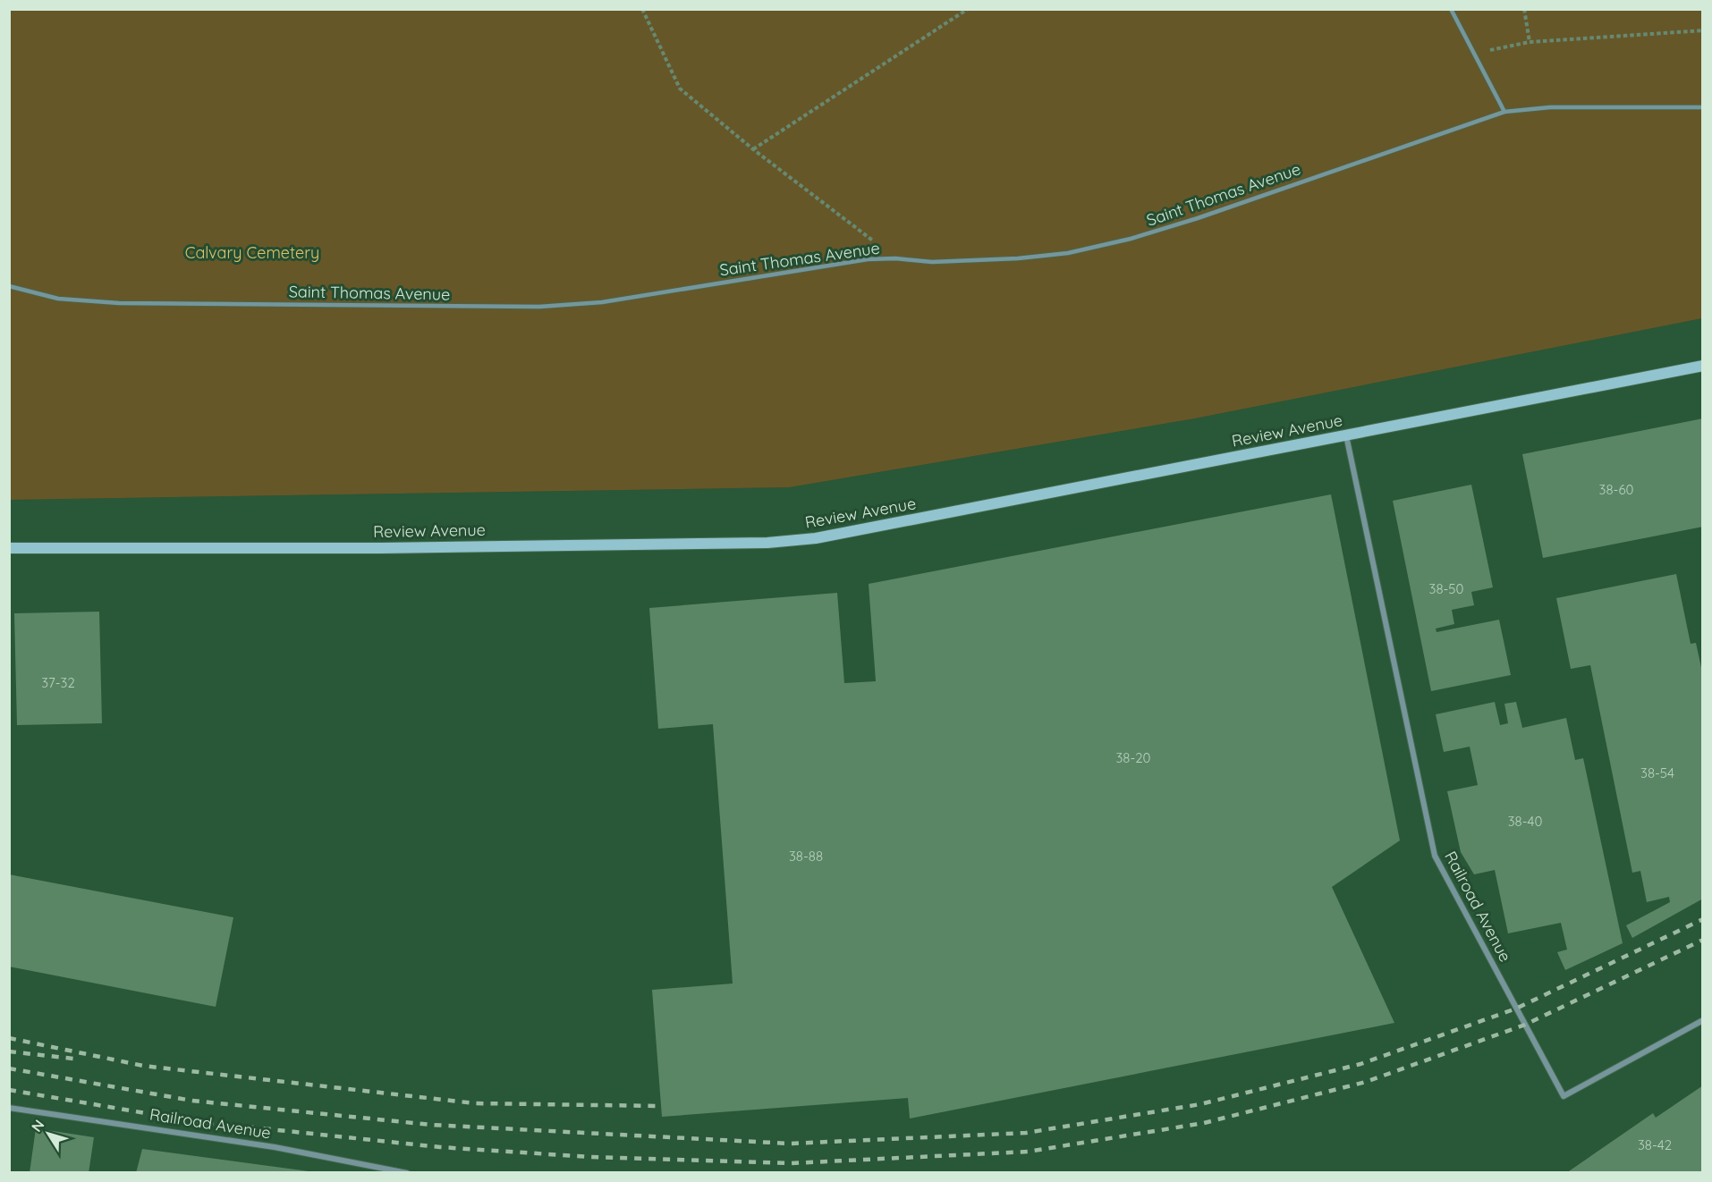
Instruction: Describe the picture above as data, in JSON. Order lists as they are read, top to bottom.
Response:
{
  "streets": {
    "main road": ["Review Avenue"],
    "street": ["Railroad Avenue"],
    "lane": ["Saint Thomas Avenue"]
  },
  "crossings": [
    ["Review Avenue", "Railroad Avenue"]
  ],
  "parks": ["Calvary Cemetery"],
  "house_numbers": [
    "38-60",
    "38-50",
    "37-32",
    "38-20",
    "38-54",
    "38-40",
    "38-88",
    "38-42"
  ],
  "north": "top left"
}
